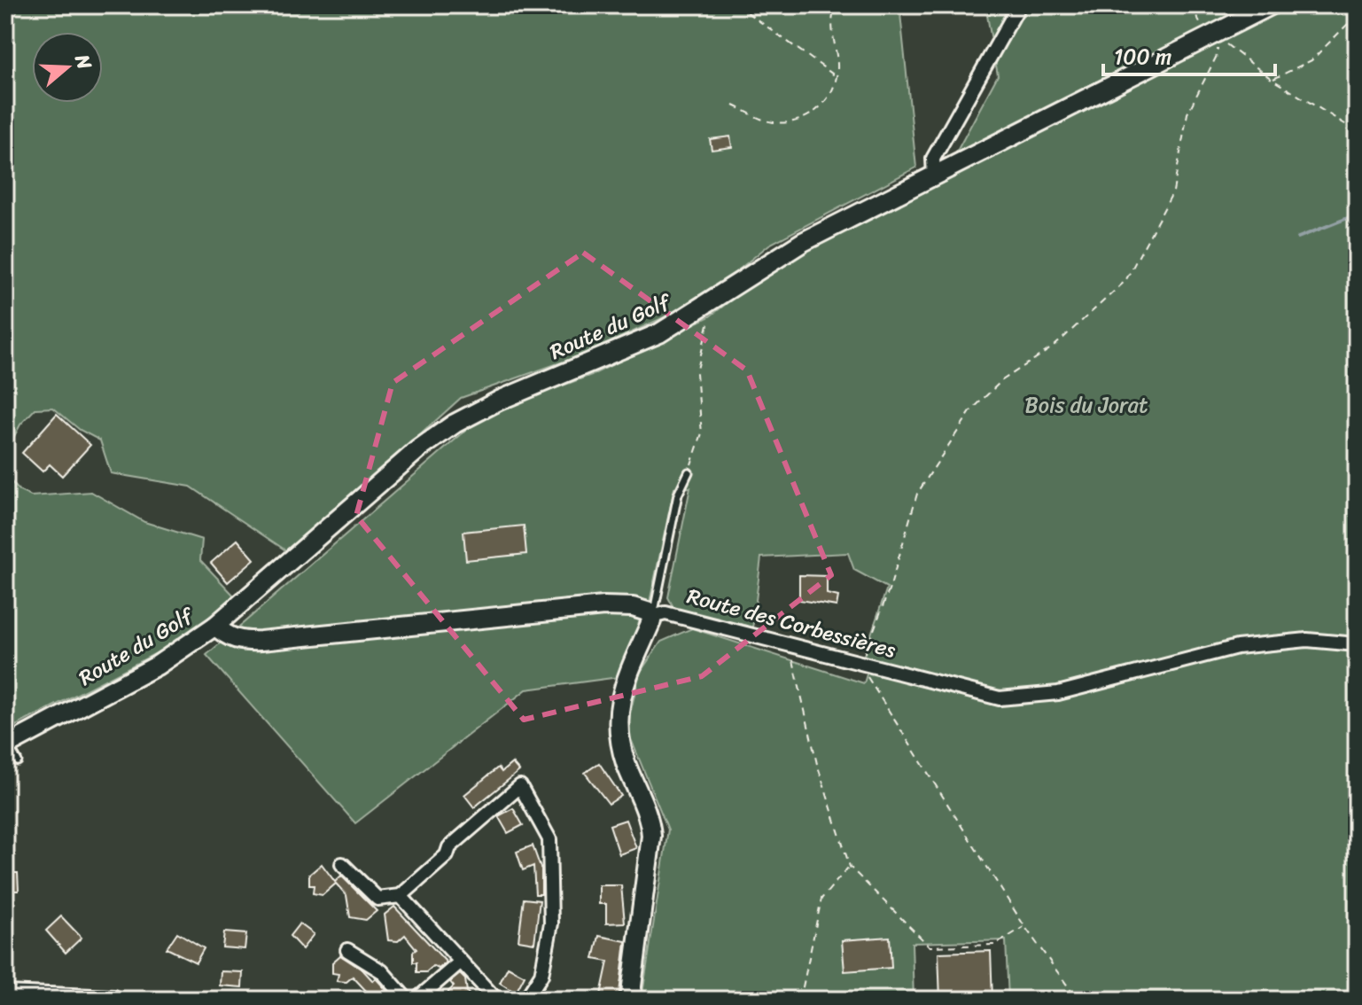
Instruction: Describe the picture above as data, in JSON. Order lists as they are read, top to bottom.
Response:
{
  "streets": {
    "main road": ["Route du Golf", "Route des Corbessières"]
  },
  "crossings": [
    ["Route du Golf", "Route des Corbessières"]
  ],
  "parks": ["Bois du Jorat"],
  "scale_bar": "100 m",
  "north": "right"
}
